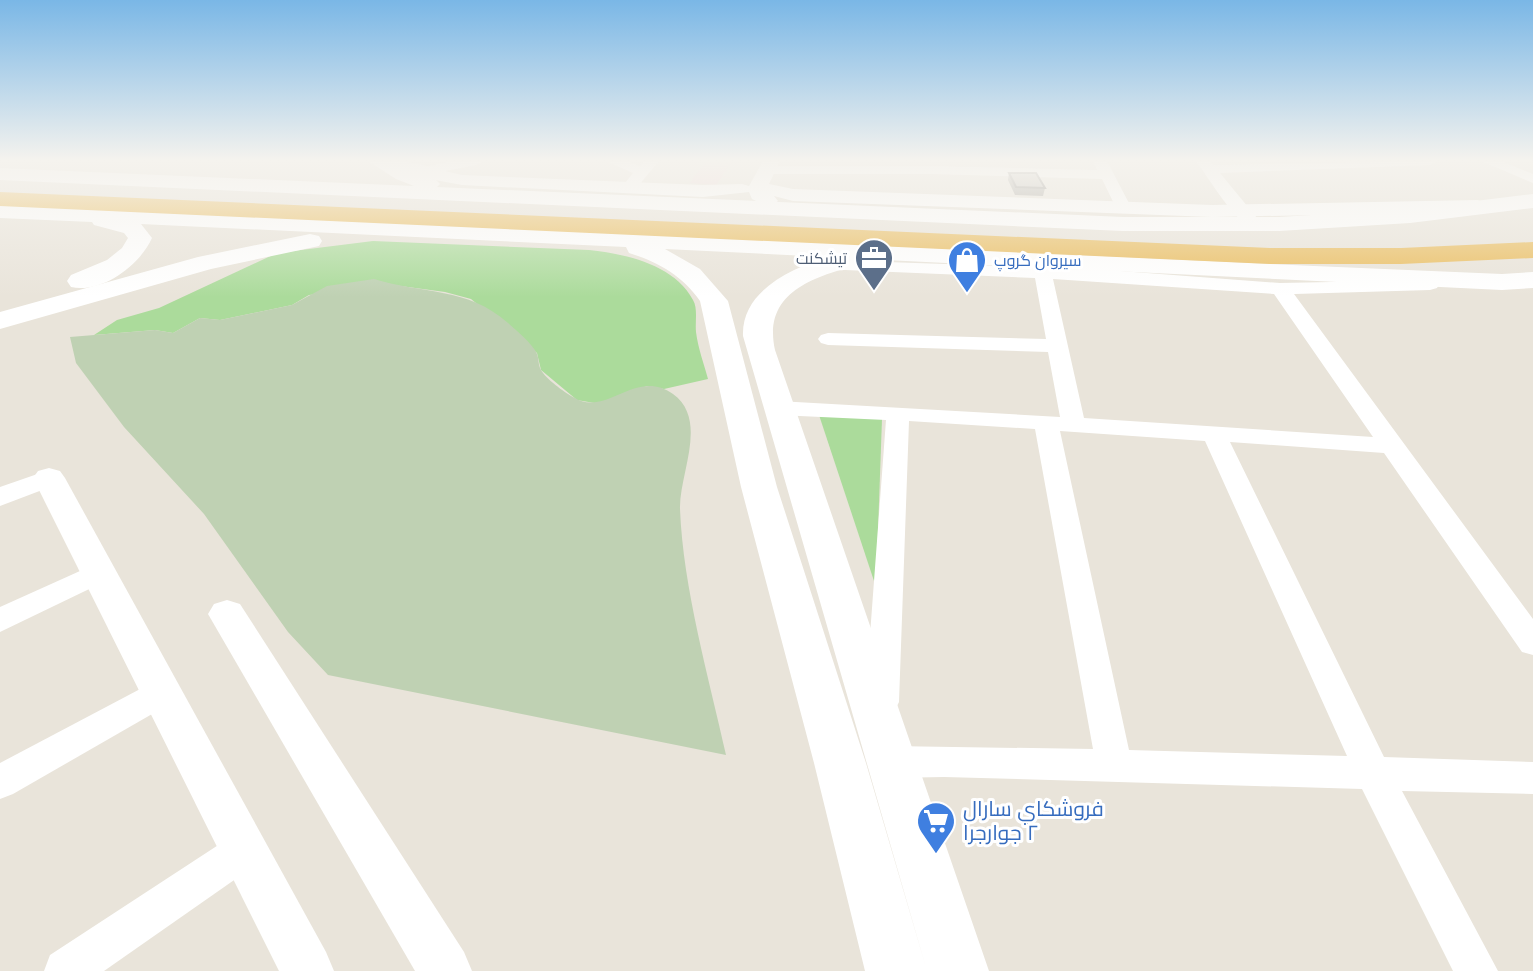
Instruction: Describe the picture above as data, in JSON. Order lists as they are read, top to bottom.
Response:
{
  "places": {
    "office": ["تيشكنت"],
    "shop": ["سیروان گروپ"],
    "supermarket": ["فروشكاي سارال ٢ جوارجرا"]
  }
}
